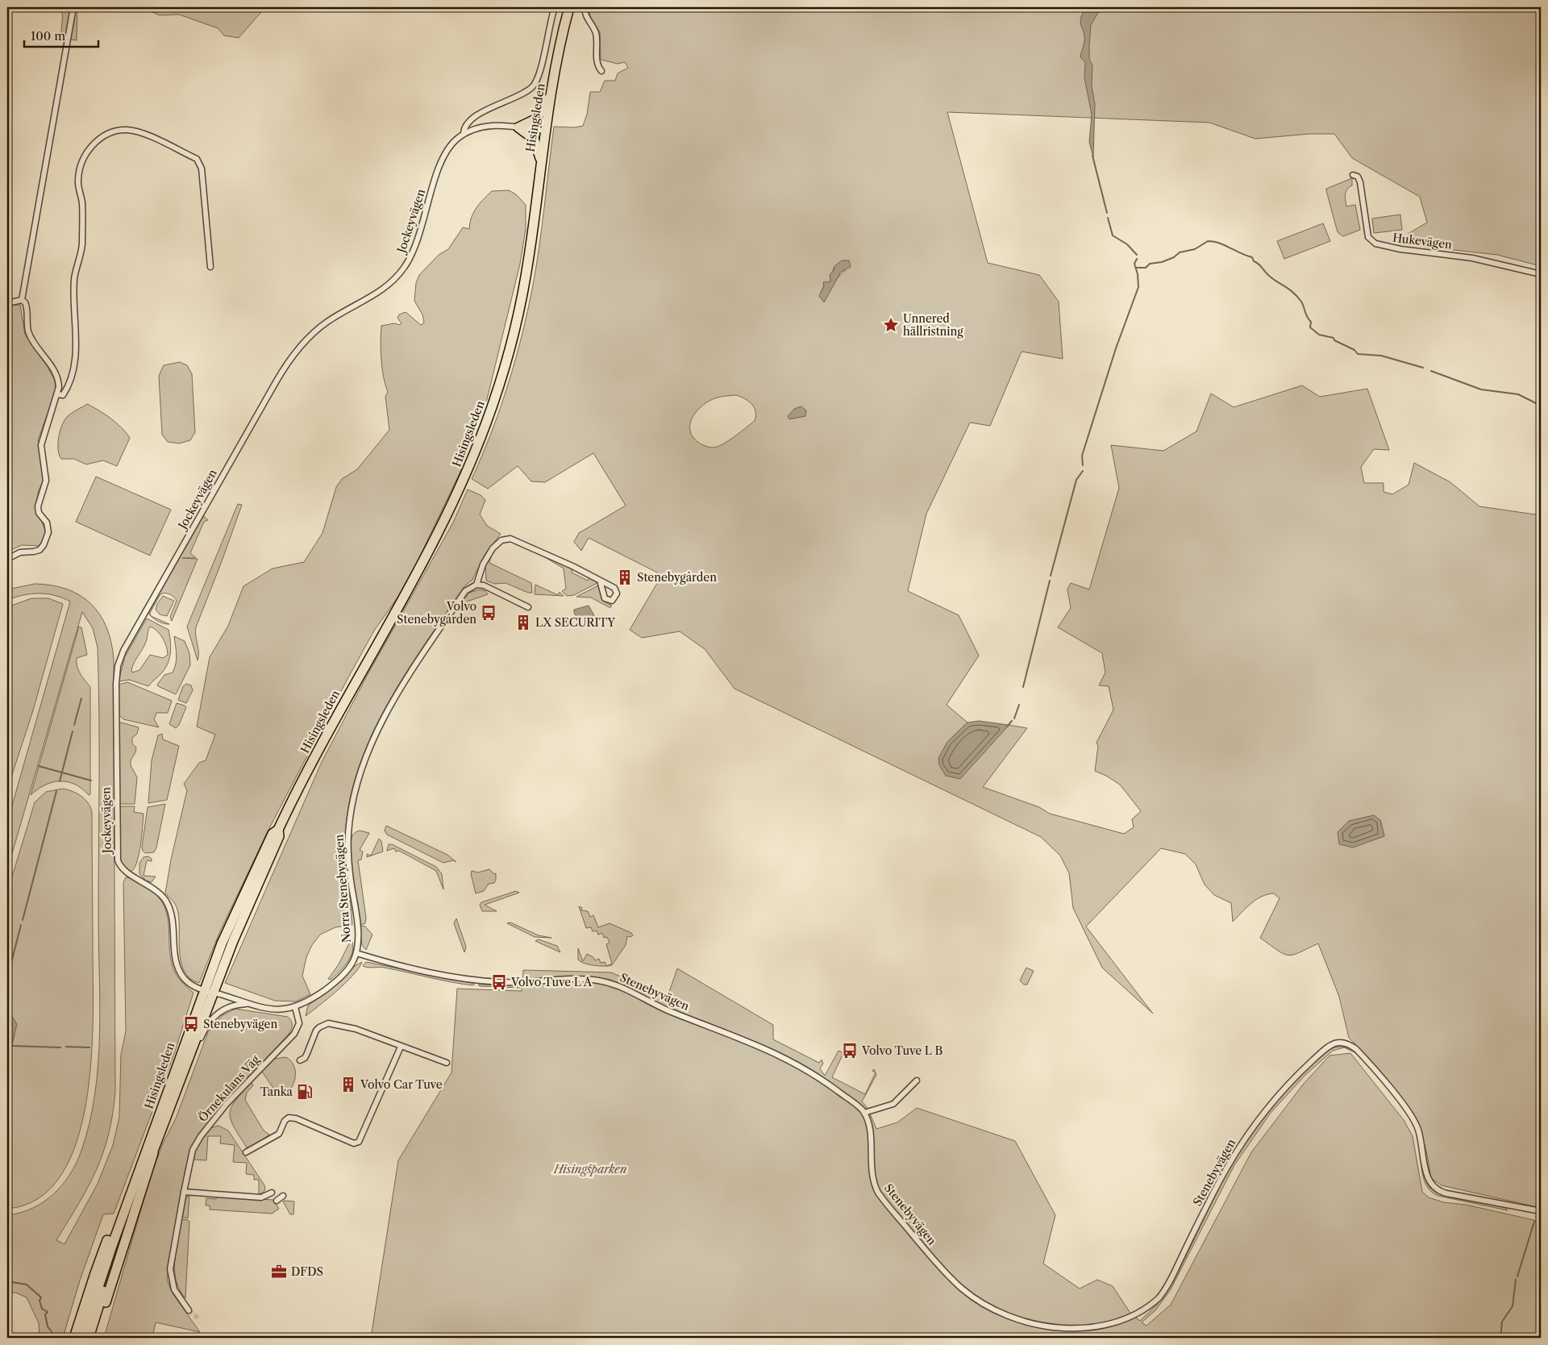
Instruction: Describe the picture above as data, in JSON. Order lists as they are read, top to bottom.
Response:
{
  "streets": {
    "highway": ["Hisingsleden"],
    "street": [
      "Jockeyvägen",
      "Hukevägen",
      "Norra Stenebyvägen",
      "Stenebyvägen",
      "Örnekulans Väg"
    ]
  },
  "crossings": [
    ["Hisingsleden", "Jockeyvägen"],
    ["Hisingsleden", "Norra Stenebyvägen"],
    ["Jockeyvägen", "Norra Stenebyvägen"],
    ["Norra Stenebyvägen", "Stenebyvägen"],
    ["Norra Stenebyvägen", "Örnekulans Väg"]
  ],
  "parks": ["Hisingsparken"],
  "places": {
    "place": ["Unnered hällristning"],
    "building": ["Stenebygården", "LX SECURITY", "Volvo Car Tuve"],
    "bus stop": [
      "Volvo Stenebygården",
      "Volvo Tuve L A",
      "Stenebyvägen",
      "Volvo Tuve L B"
    ],
    "fuel station": ["Tanka"],
    "office": ["DFDS"]
  },
  "scale_bar": "100 m"
}
